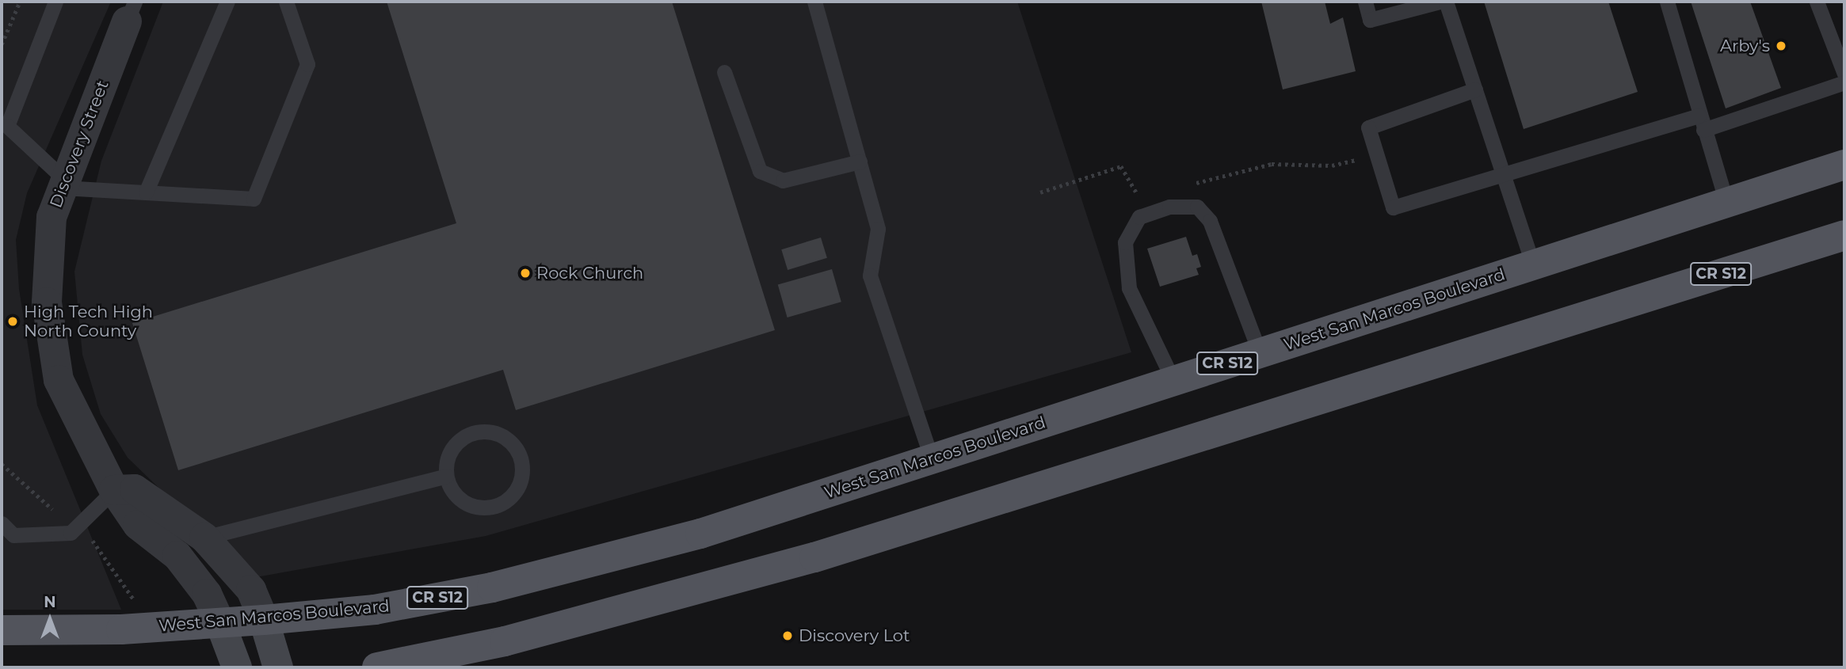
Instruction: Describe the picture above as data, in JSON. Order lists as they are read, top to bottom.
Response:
{
  "streets": {
    "main road": ["Discovery Street", "CR S12", "West San Marcos Boulevard"]
  },
  "crossings": [
    ["Discovery Street", "West San Marcos Boulevard"]
  ],
  "places": [
    "Arby's",
    "Rock Church",
    "High Tech High North County",
    "Discovery Lot"
  ],
  "north": "top"
}
